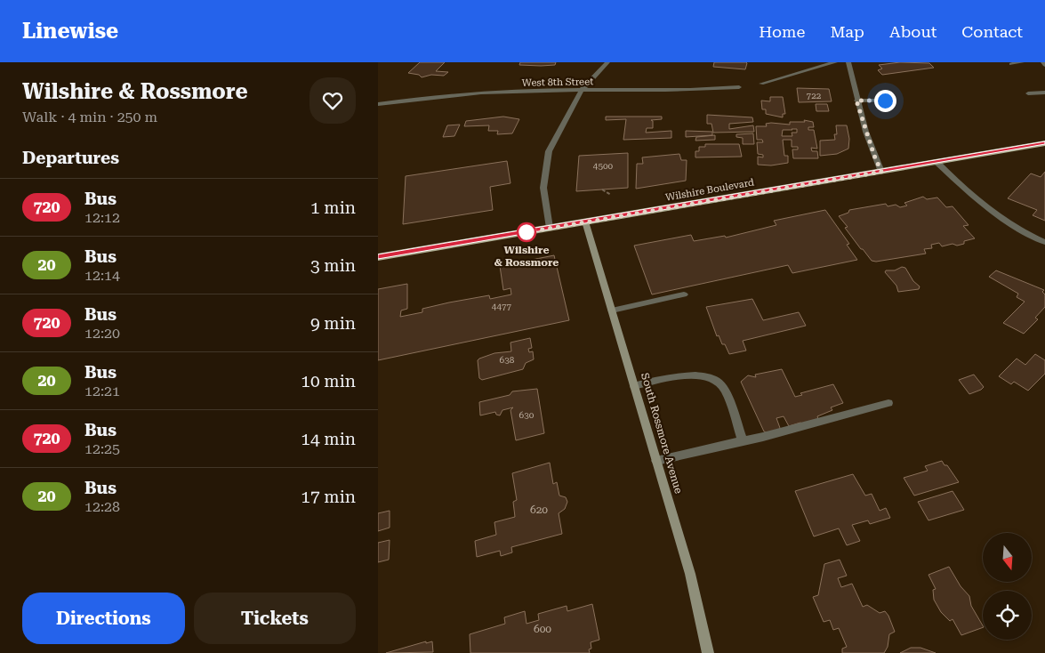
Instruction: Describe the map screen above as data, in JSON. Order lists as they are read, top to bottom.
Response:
{
  "streets": {
    "main road": ["Wilshire Boulevard", "South Rossmore Avenue"],
    "street": ["West 8th Street"]
  },
  "crossings": [
    ["Wilshire Boulevard", "South Rossmore Avenue"]
  ],
  "places": ["Wilshire & Rossmore"],
  "lines": ["bus line 720"],
  "house_numbers": [
    "722",
    "4500",
    "4477",
    "638",
    "630",
    "620",
    "600"
  ],
  "north": "bottom",
  "page": {
    "header": "Linewise",
    "nav": [
      "Home",
      "Map",
      "About",
      "Contact"
    ],
    "heading": [
      ["Wilshire & Rossmore", "Walk · 4 min · 250 m"],
      "Departures"
    ],
    "list": [
      {
        "mark": "720",
        "name": "Bus",
        "note": "12:12",
        "value": "1 min"
      },
      {
        "mark": "20",
        "name": "Bus",
        "note": "12:14",
        "value": "3 min"
      },
      {
        "mark": "720",
        "name": "Bus",
        "note": "12:20",
        "value": "9 min"
      },
      {
        "mark": "20",
        "name": "Bus",
        "note": "12:21",
        "value": "10 min"
      },
      {
        "mark": "720",
        "name": "Bus",
        "note": "12:25",
        "value": "14 min"
      },
      {
        "mark": "20",
        "name": "Bus",
        "note": "12:28",
        "value": "17 min"
      }
    ],
    "buttons": ["Directions", "Tickets"]
  }
}
